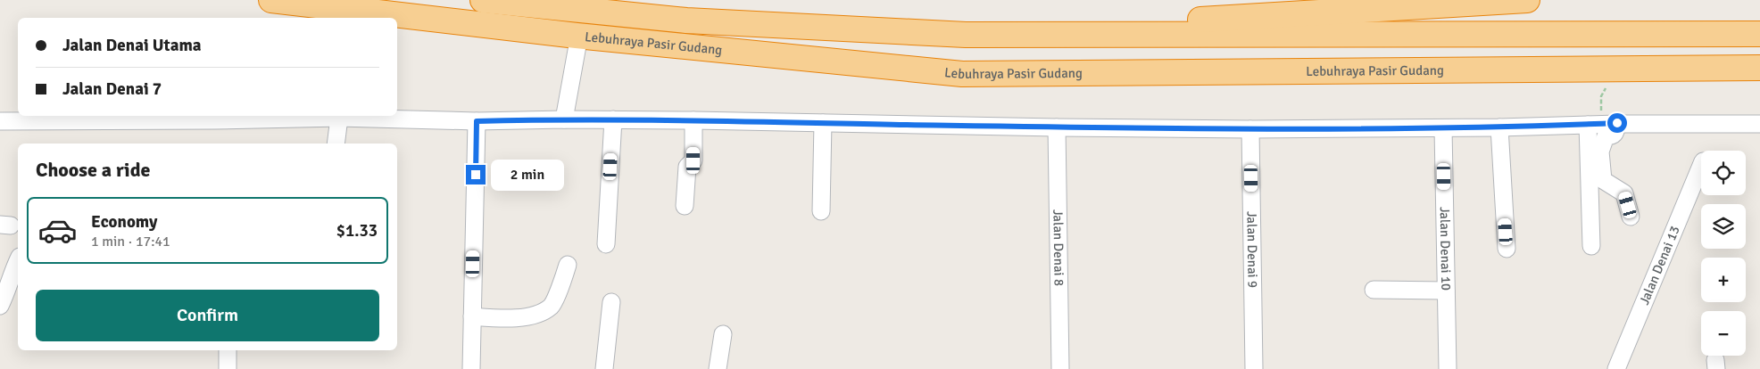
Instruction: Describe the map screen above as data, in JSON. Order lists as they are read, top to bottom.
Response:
{
  "streets": {
    "highway": ["Lebuhraya Pasir Gudang"],
    "street": [
      "Jalan Denai 8",
      "Jalan Denai 9",
      "Jalan Denai 10",
      "Jalan Denai 13"
    ]
  },
  "page": {
    "banner": ["Jalan Denai Utama", "Jalan Denai 7"],
    "heading": "Choose a ride",
    "map_buttons": ["+", "−"],
    "bubble": "2 min",
    "list": [
      {
        "name": "Economy",
        "note": "1 min · 17:41",
        "value": "$1.33"
      }
    ],
    "buttons": "Confirm"
  }
}
